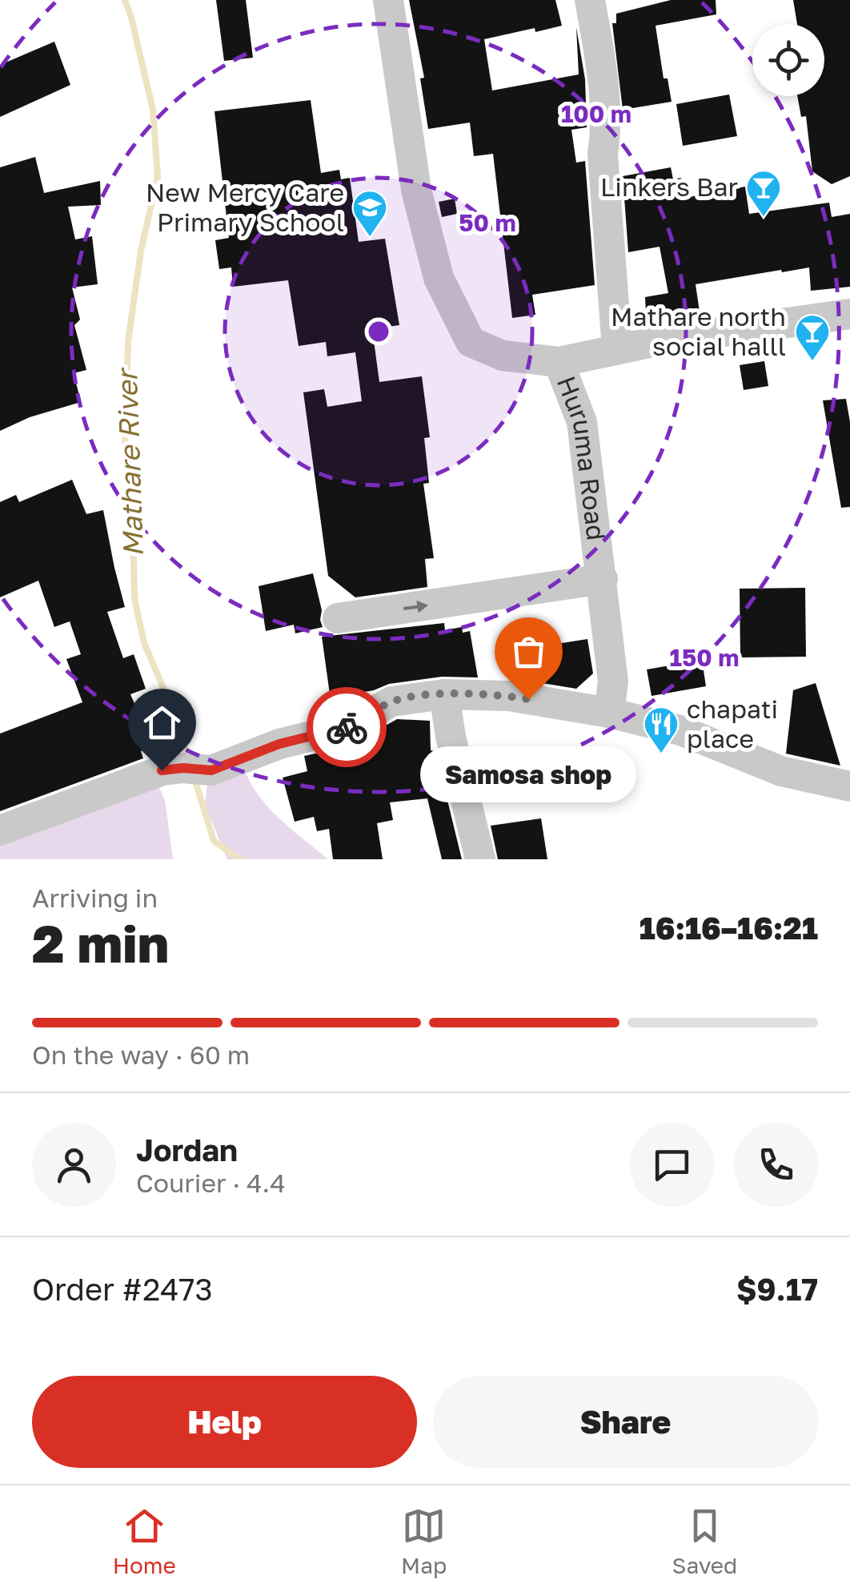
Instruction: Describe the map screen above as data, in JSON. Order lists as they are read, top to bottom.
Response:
{
  "streets": {
    "street": ["Huruma Road"]
  },
  "water": ["Mathare River"],
  "places": {
    "bar": ["Linkers Bar", "Mathare north social halll"],
    "school or university": ["New Mercy Care Primary School"],
    "other": ["Samosa shop"],
    "restaurant": ["chapati place"]
  },
  "page": {
    "bubble": "Samosa shop",
    "heading": ["2 min", "Arriving in", "16:16–16:21"],
    "panel": [
      "Jordan",
      "Courier · 4.4",
      "Order #2473",
      "$9.17"
    ],
    "bar": "On the way · 60 m",
    "buttons": ["Help", "Share"],
    "tabs": ["Home", "Map", "Saved"]
  },
  "rings": ["100 m", "50 m", "150 m"]
}
